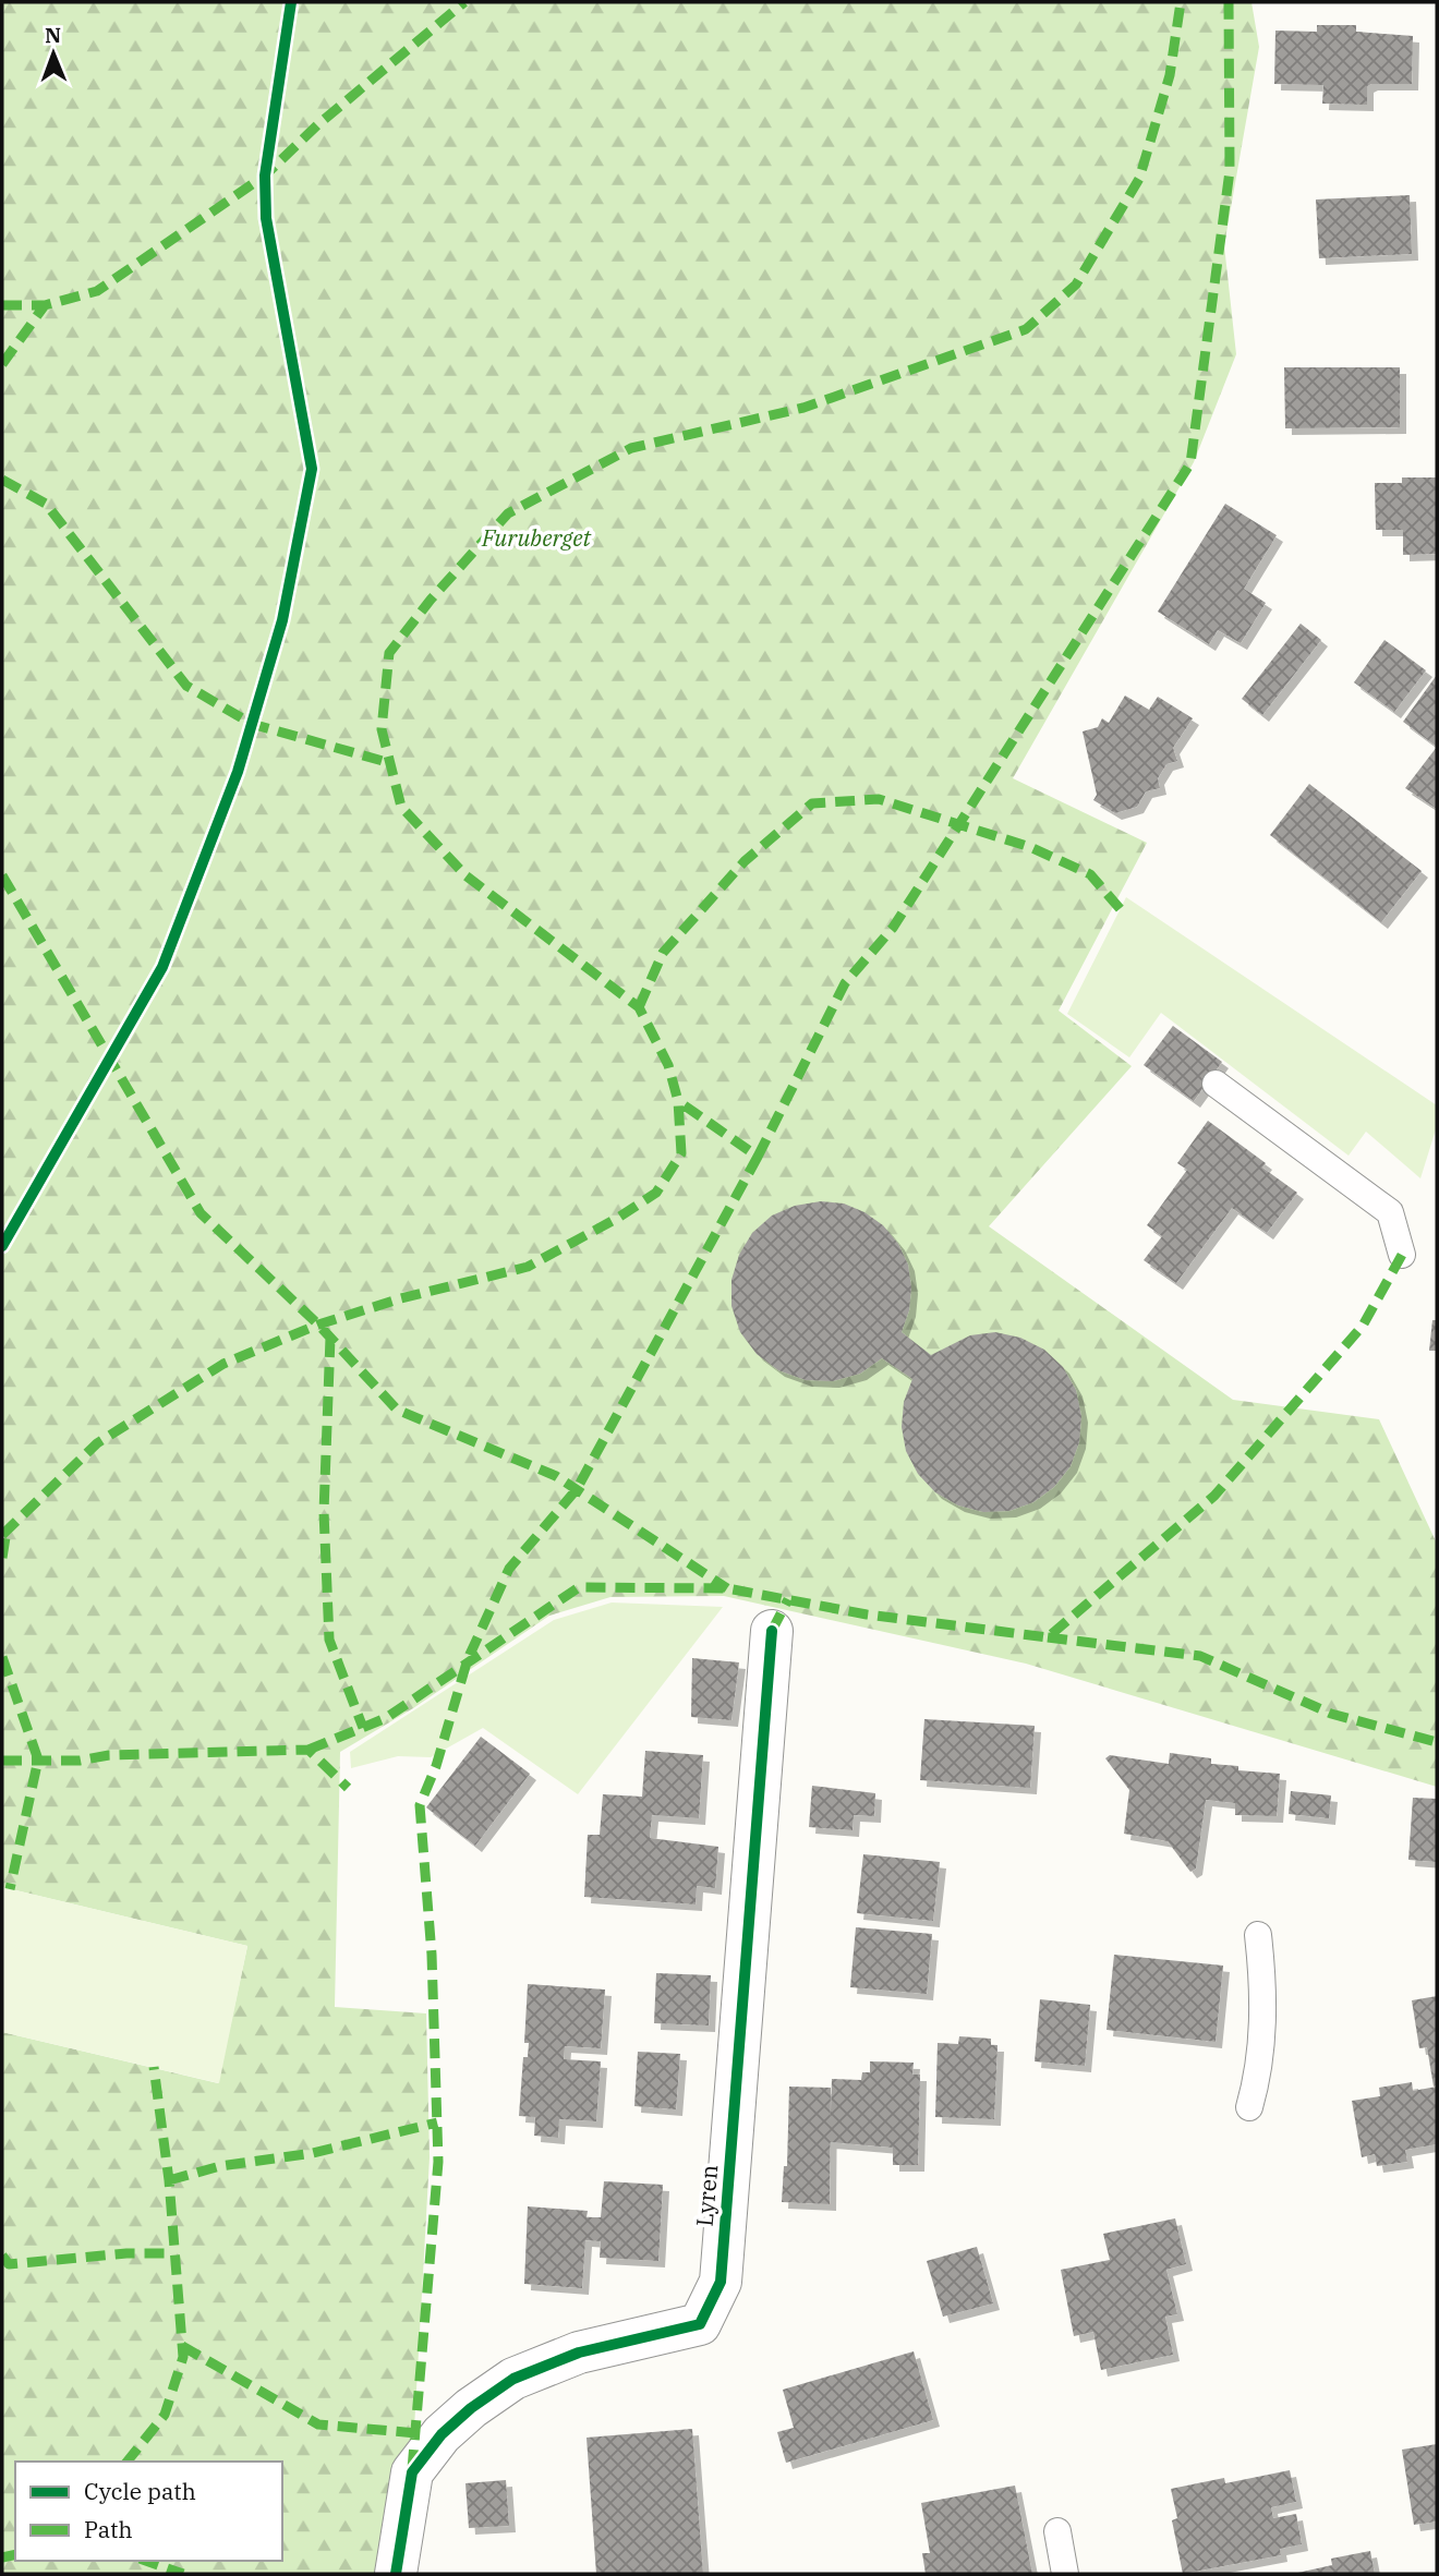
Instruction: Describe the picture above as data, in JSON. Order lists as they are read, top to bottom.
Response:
{
  "streets": {
    "street": ["Lyren"]
  },
  "parks": ["Furuberget"],
  "legend": ["Cycle path", "Path"],
  "north": "top"
}
